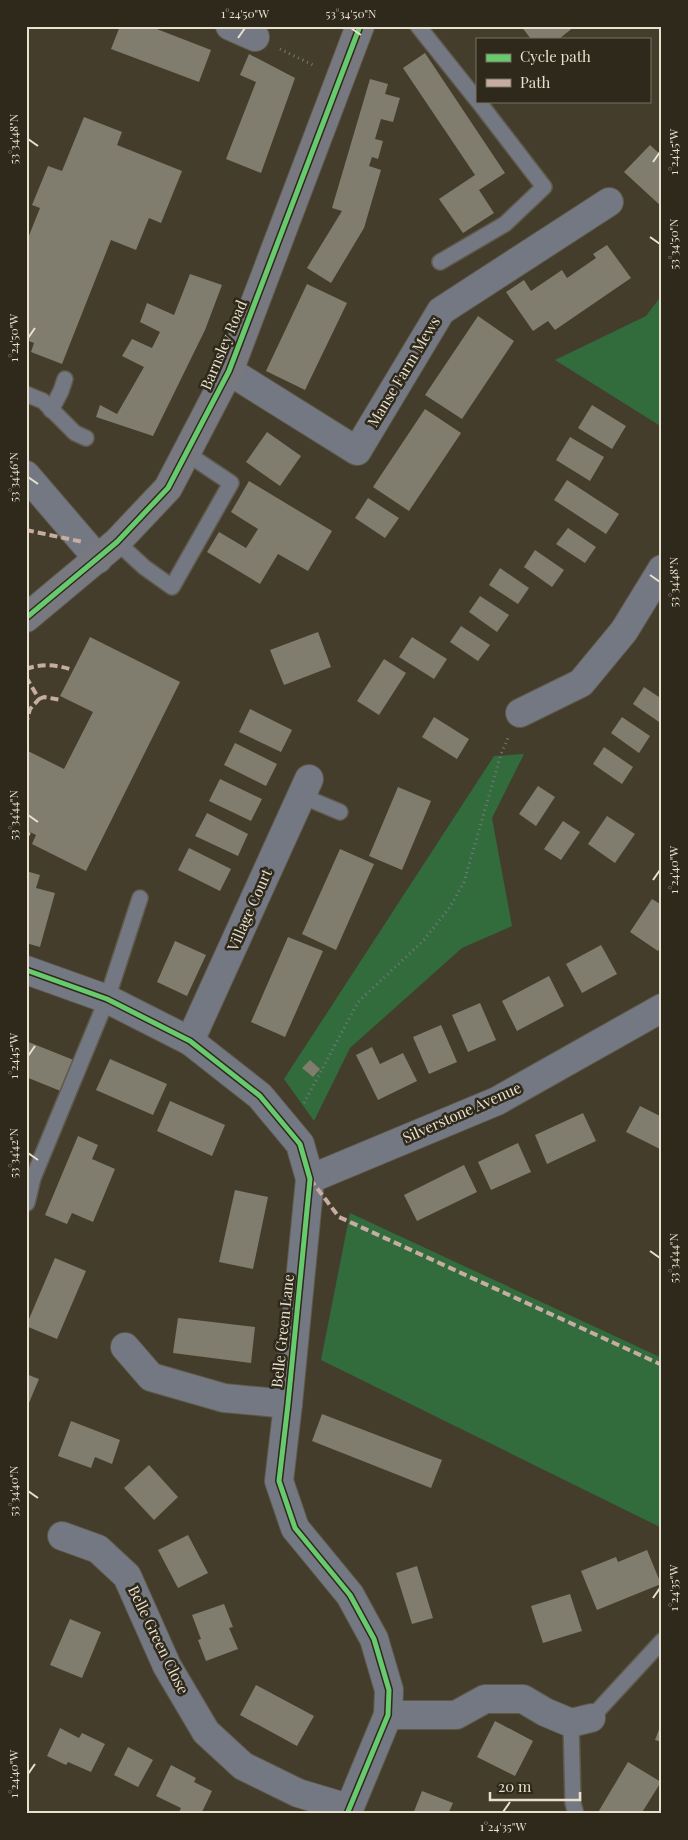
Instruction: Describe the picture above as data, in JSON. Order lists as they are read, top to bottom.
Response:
{
  "streets": {
    "street": [
      "Barnsley Road",
      "Manse Farm Mews",
      "Village Court",
      "Silverstone Avenue",
      "Belle Green Lane",
      "Belle Green Close"
    ]
  },
  "crossings": [
    ["Barnsley Road", "Manse Farm Mews"],
    ["Village Court", "Belle Green Lane"],
    ["Silverstone Avenue", "Belle Green Lane"],
    ["Belle Green Lane", "Belle Green Close"]
  ],
  "legend": ["Cycle path", "Path"],
  "scale_bar": "20 m",
  "coordinates": [
    "1°24'50\"W",
    "53°34'50\"N",
    "53°34'48\"N",
    "1°24'45\"W",
    "53°34'46\"N",
    "53°34'44\"N",
    "1°24'40\"W",
    "53°34'42\"N",
    "53°34'40\"N",
    "1°24'35\"W"
  ]
}
